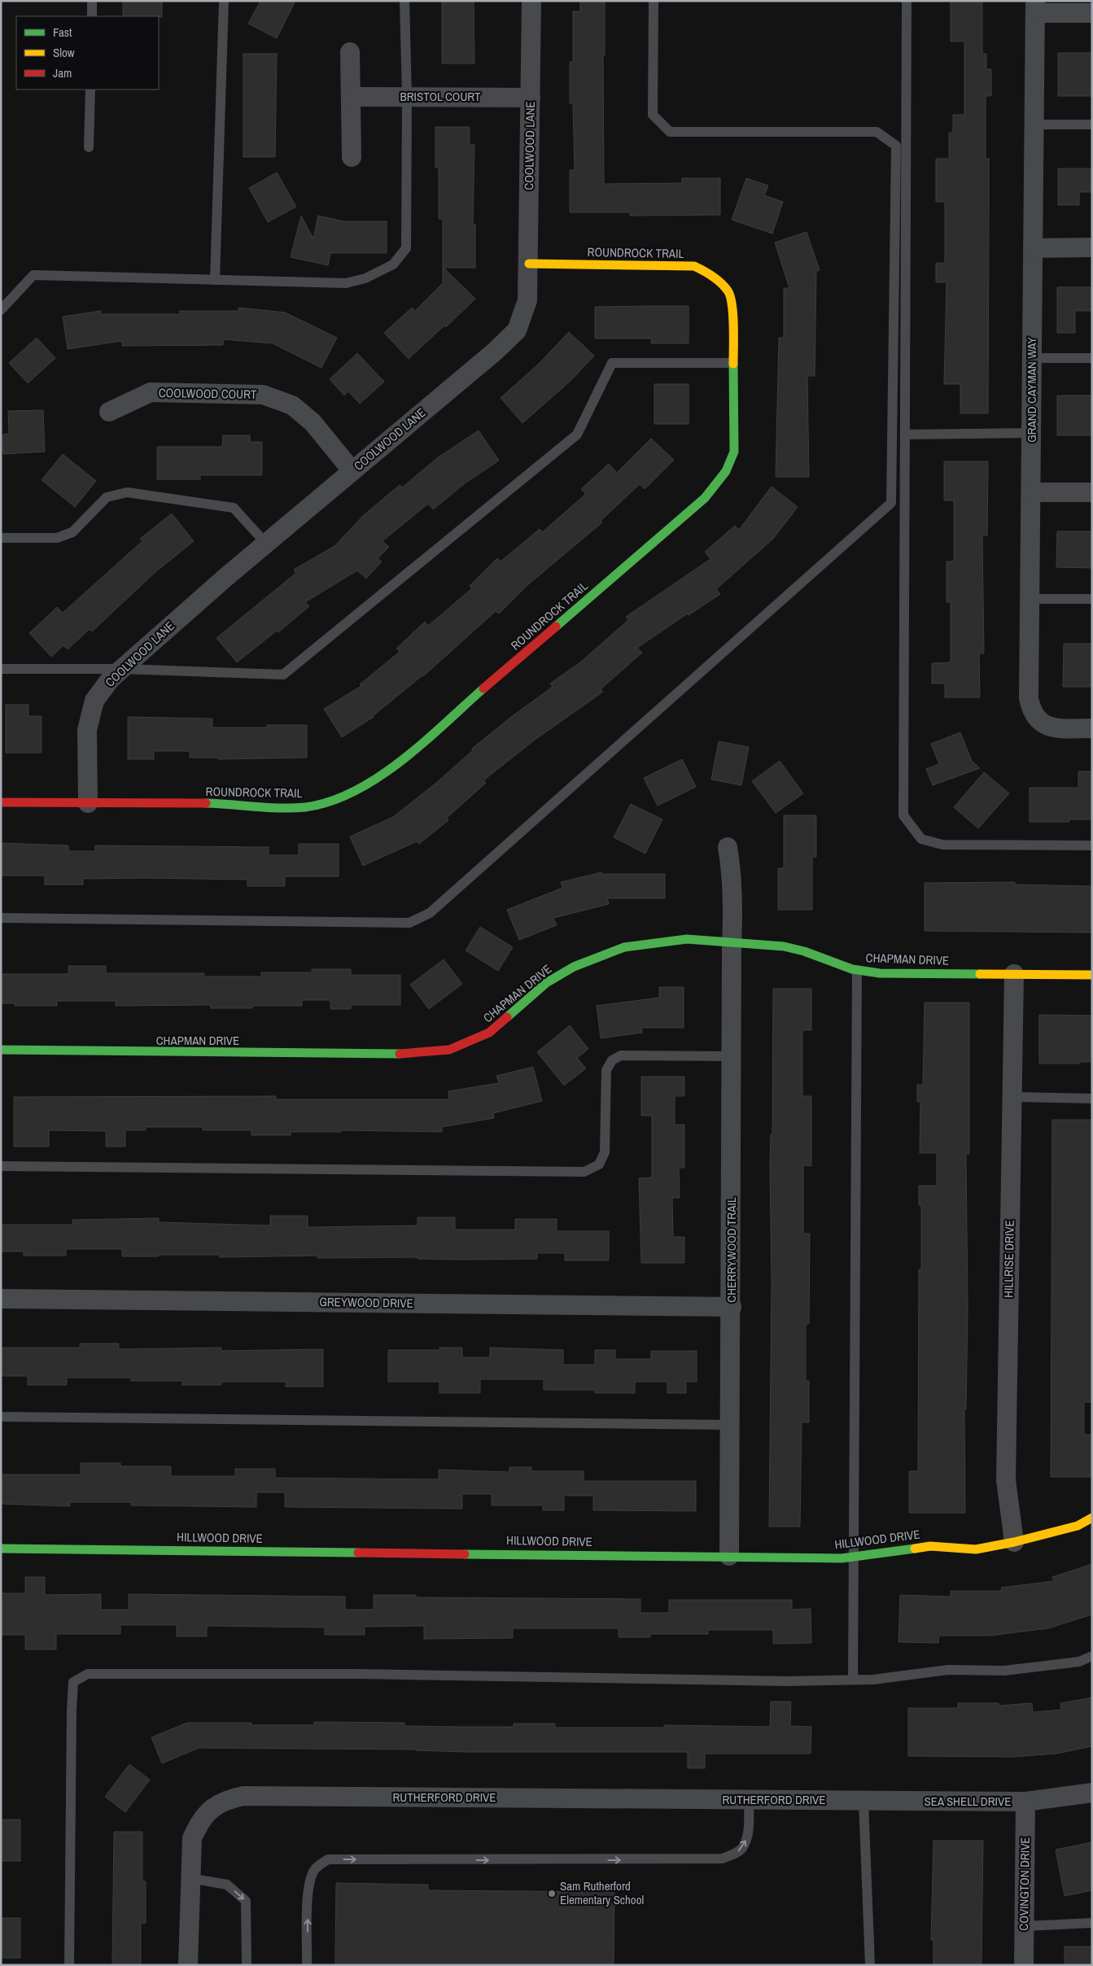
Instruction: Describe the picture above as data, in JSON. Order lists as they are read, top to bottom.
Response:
{
  "streets": {
    "street": [
      "BRISTOL COURT",
      "COOLWOOD LANE",
      "ROUNDROCK TRAIL",
      "GRAND CAYMAN WAY",
      "COOLWOOD COURT",
      "CHAPMAN DRIVE",
      "CHERRYWOOD TRAIL",
      "HILLRISE DRIVE",
      "GREYWOOD DRIVE",
      "HILLWOOD DRIVE",
      "RUTHERFORD DRIVE",
      "SEA SHELL DRIVE",
      "COVINGTON DRIVE"
    ]
  },
  "crossings": [
    ["BRISTOL COURT", "COOLWOOD LANE"],
    ["COOLWOOD LANE", "ROUNDROCK TRAIL"],
    ["COOLWOOD LANE", "COOLWOOD COURT"],
    ["CHAPMAN DRIVE", "CHERRYWOOD TRAIL"],
    ["CHAPMAN DRIVE", "HILLRISE DRIVE"],
    ["CHERRYWOOD TRAIL", "GREYWOOD DRIVE"],
    ["CHERRYWOOD TRAIL", "HILLWOOD DRIVE"],
    ["HILLRISE DRIVE", "HILLWOOD DRIVE"],
    ["RUTHERFORD DRIVE", "SEA SHELL DRIVE"],
    ["SEA SHELL DRIVE", "COVINGTON DRIVE"]
  ],
  "places": ["Sam Rutherford Elementary School"],
  "legend": ["Fast", "Slow", "Jam"]
}
